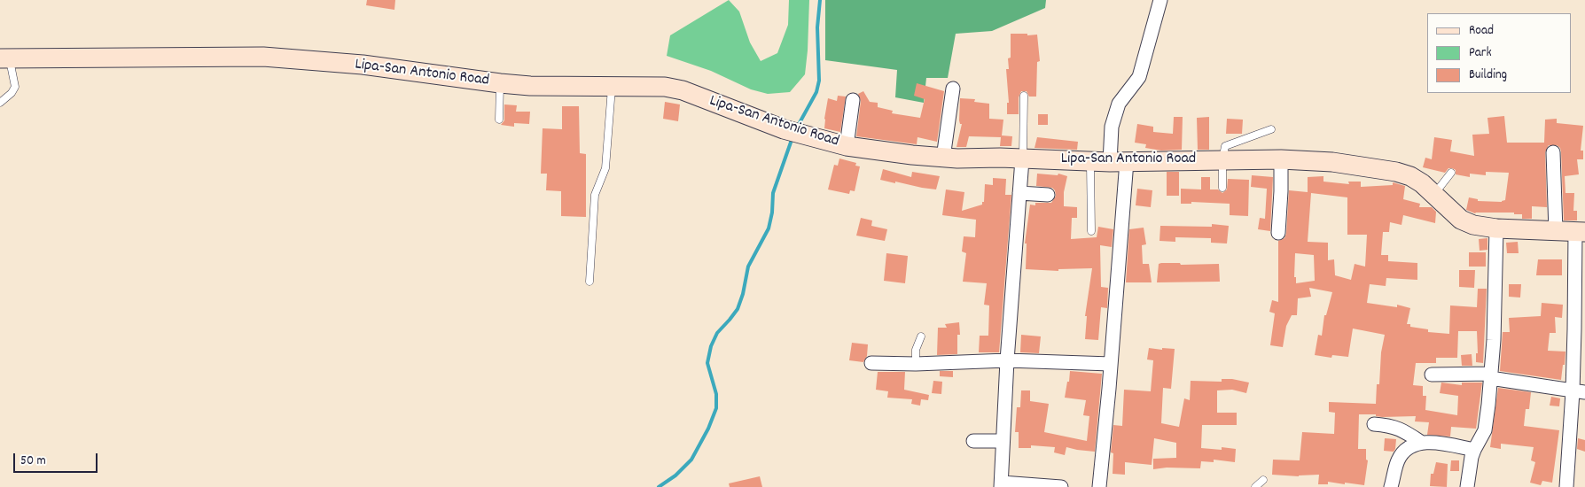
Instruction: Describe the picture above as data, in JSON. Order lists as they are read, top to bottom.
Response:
{
  "streets": {
    "main road": ["Lipa-San Antonio Road"]
  },
  "legend": ["Road", "Park", "Building"],
  "scale_bar": "50 m"
}
